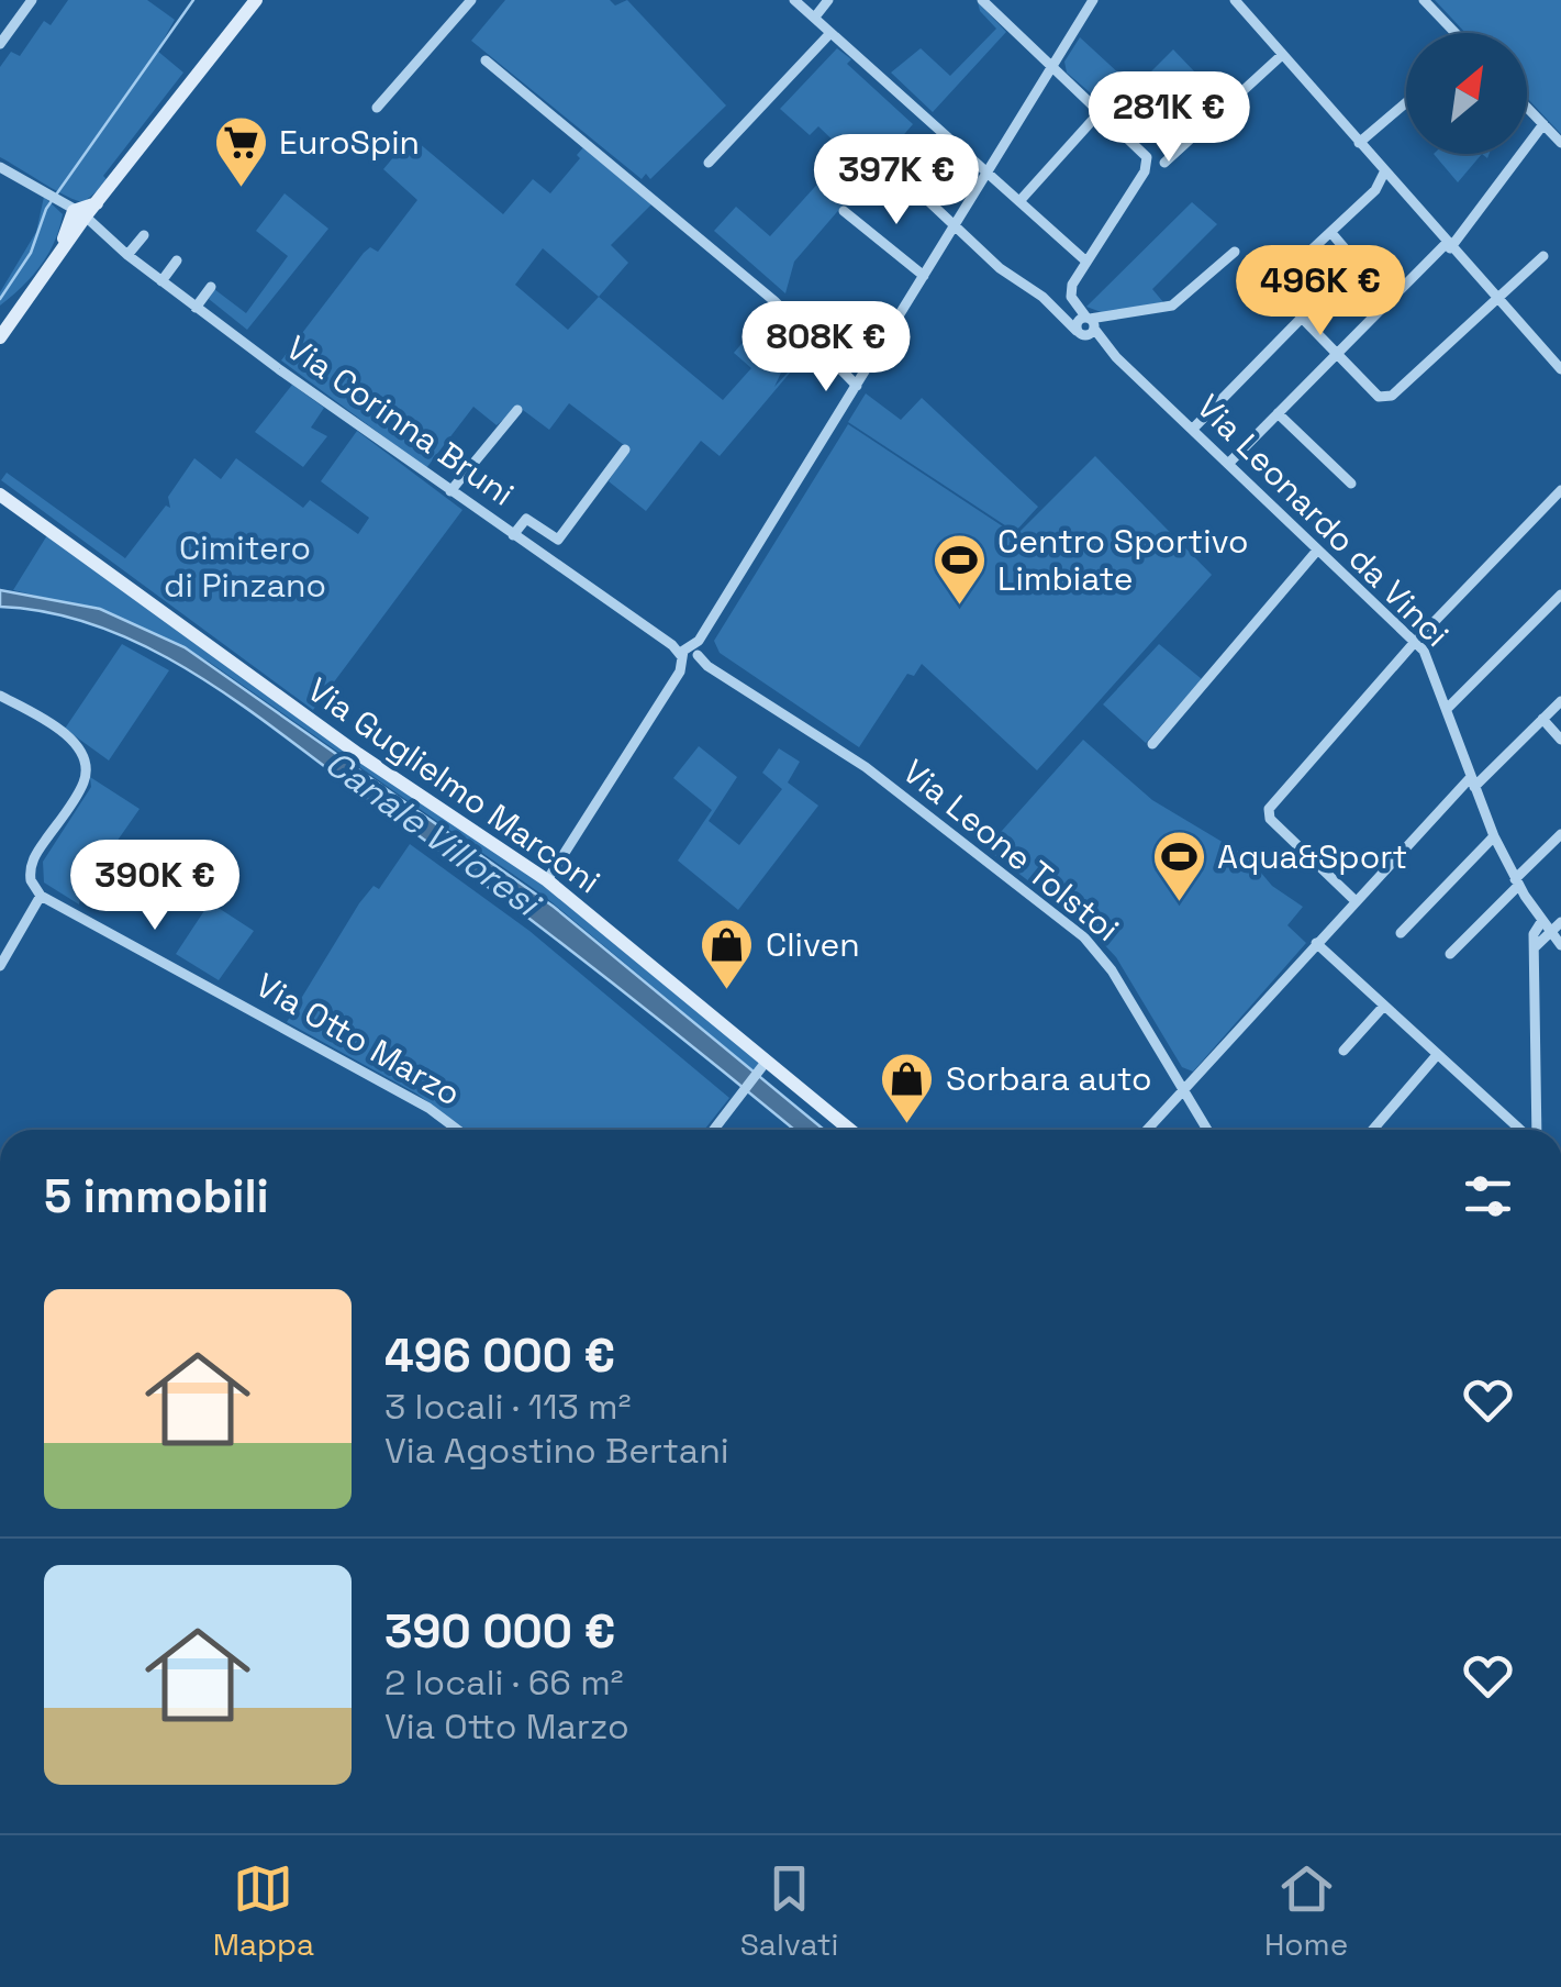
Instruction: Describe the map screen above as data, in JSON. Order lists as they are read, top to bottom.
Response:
{
  "streets": {
    "street": [
      "Via Corinna Bruni",
      "Via Leonardo da Vinci",
      "Via Guglielmo Marconi",
      "Via Leone Tolstoi",
      "Via Otto Marzo"
    ]
  },
  "crossings": [
    ["Via Corinna Bruni", "Via Leone Tolstoi"]
  ],
  "water": ["Canale Villoresi"],
  "parks": ["Cimitero di Pinzano"],
  "places": {
    "supermarket": ["EuroSpin"],
    "sports": ["Centro Sportivo Limbiate", "Aqua&Sport"],
    "shop": ["Cliven", "Sorbara auto"]
  },
  "north": "top right",
  "page": {
    "price": [
      "281K €",
      "397K €",
      "496K €",
      "808K €",
      "390K €"
    ],
    "heading": "5 immobili",
    "list": [
      {
        "name": "496 000 €",
        "note": "3 locali · 113 m² · Via Agostino Bertani"
      },
      {
        "name": "390 000 €",
        "note": "2 locali · 66 m² · Via Otto Marzo"
      }
    ],
    "tabs": ["Mappa", "Salvati", "Home"]
  }
}
